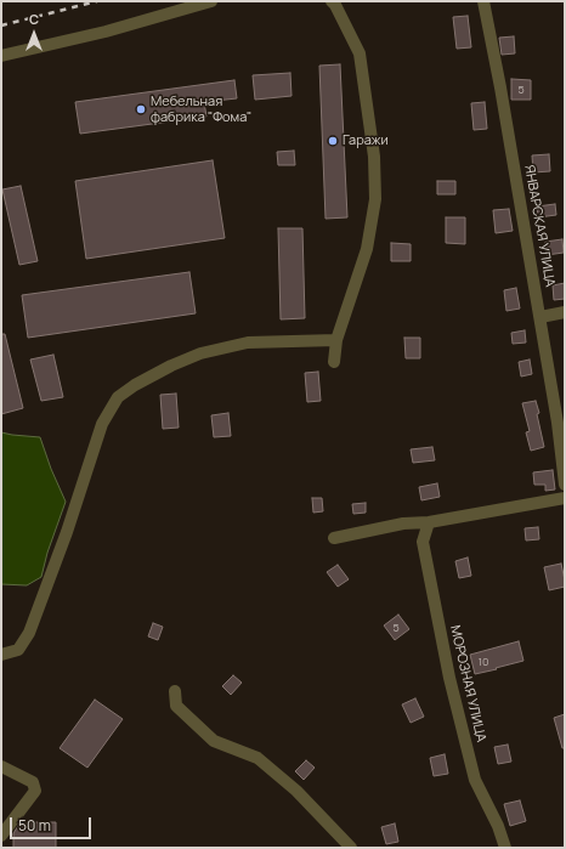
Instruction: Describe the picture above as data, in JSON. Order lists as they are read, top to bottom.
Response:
{
  "streets": {
    "street": ["ЯНВАРСКАЯ УЛИЦА", "МОРОЗНАЯ УЛИЦА"]
  },
  "places": ["Мебельная фабрика \"Фома\"", "Гаражи"],
  "house_numbers": ["5", "5", "10"],
  "scale_bar": "50 m",
  "north": "top"
}
